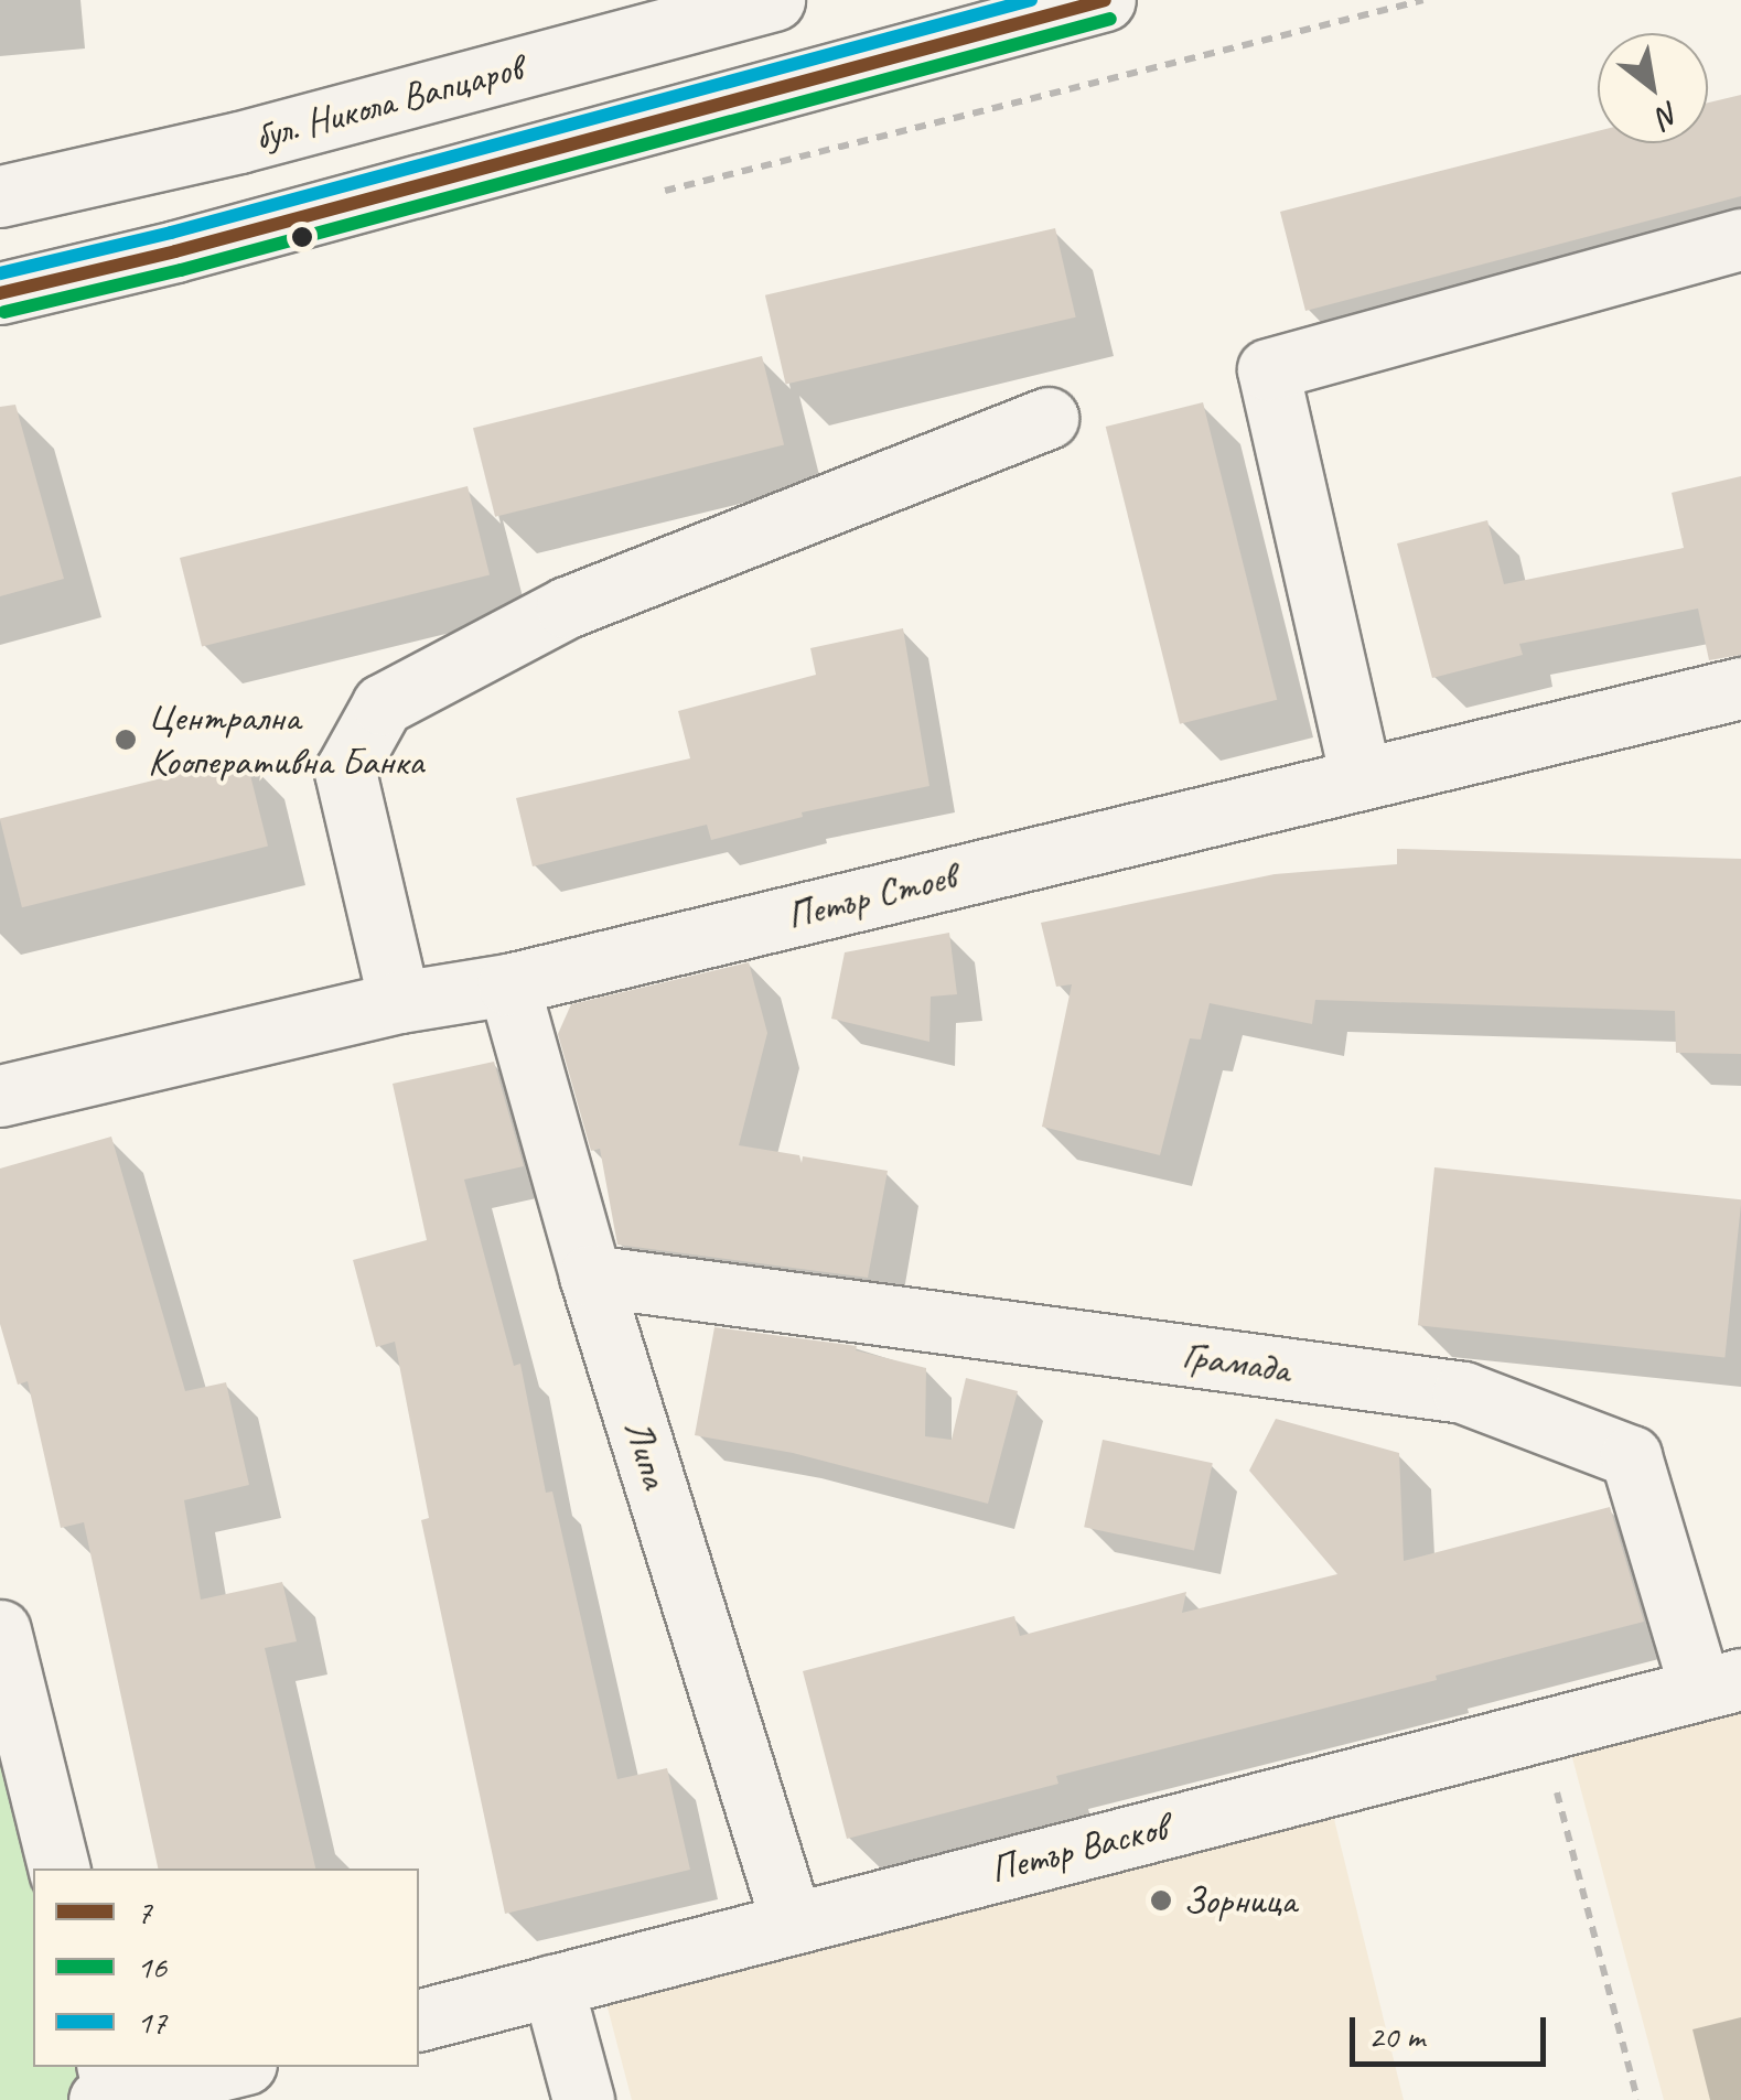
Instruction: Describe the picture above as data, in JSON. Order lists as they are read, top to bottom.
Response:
{
  "streets": {
    "street": [
      "бул. Никола Вапцаров",
      "Петър Стоев",
      "Грамада",
      "Липа",
      "Петър Васков"
    ]
  },
  "crossings": [
    ["Петър Стоев", "Липа"],
    ["Грамада", "Липа"],
    ["Грамада", "Петър Васков"],
    ["Липа", "Петър Васков"]
  ],
  "places": ["Централна Кооперативна Банка", "Зорница"],
  "lines": ["transit line 7", "transit line 17", "transit line 16"],
  "legend": ["7", "16", "17"],
  "scale_bar": "20 m",
  "north": "bottom right"
}
